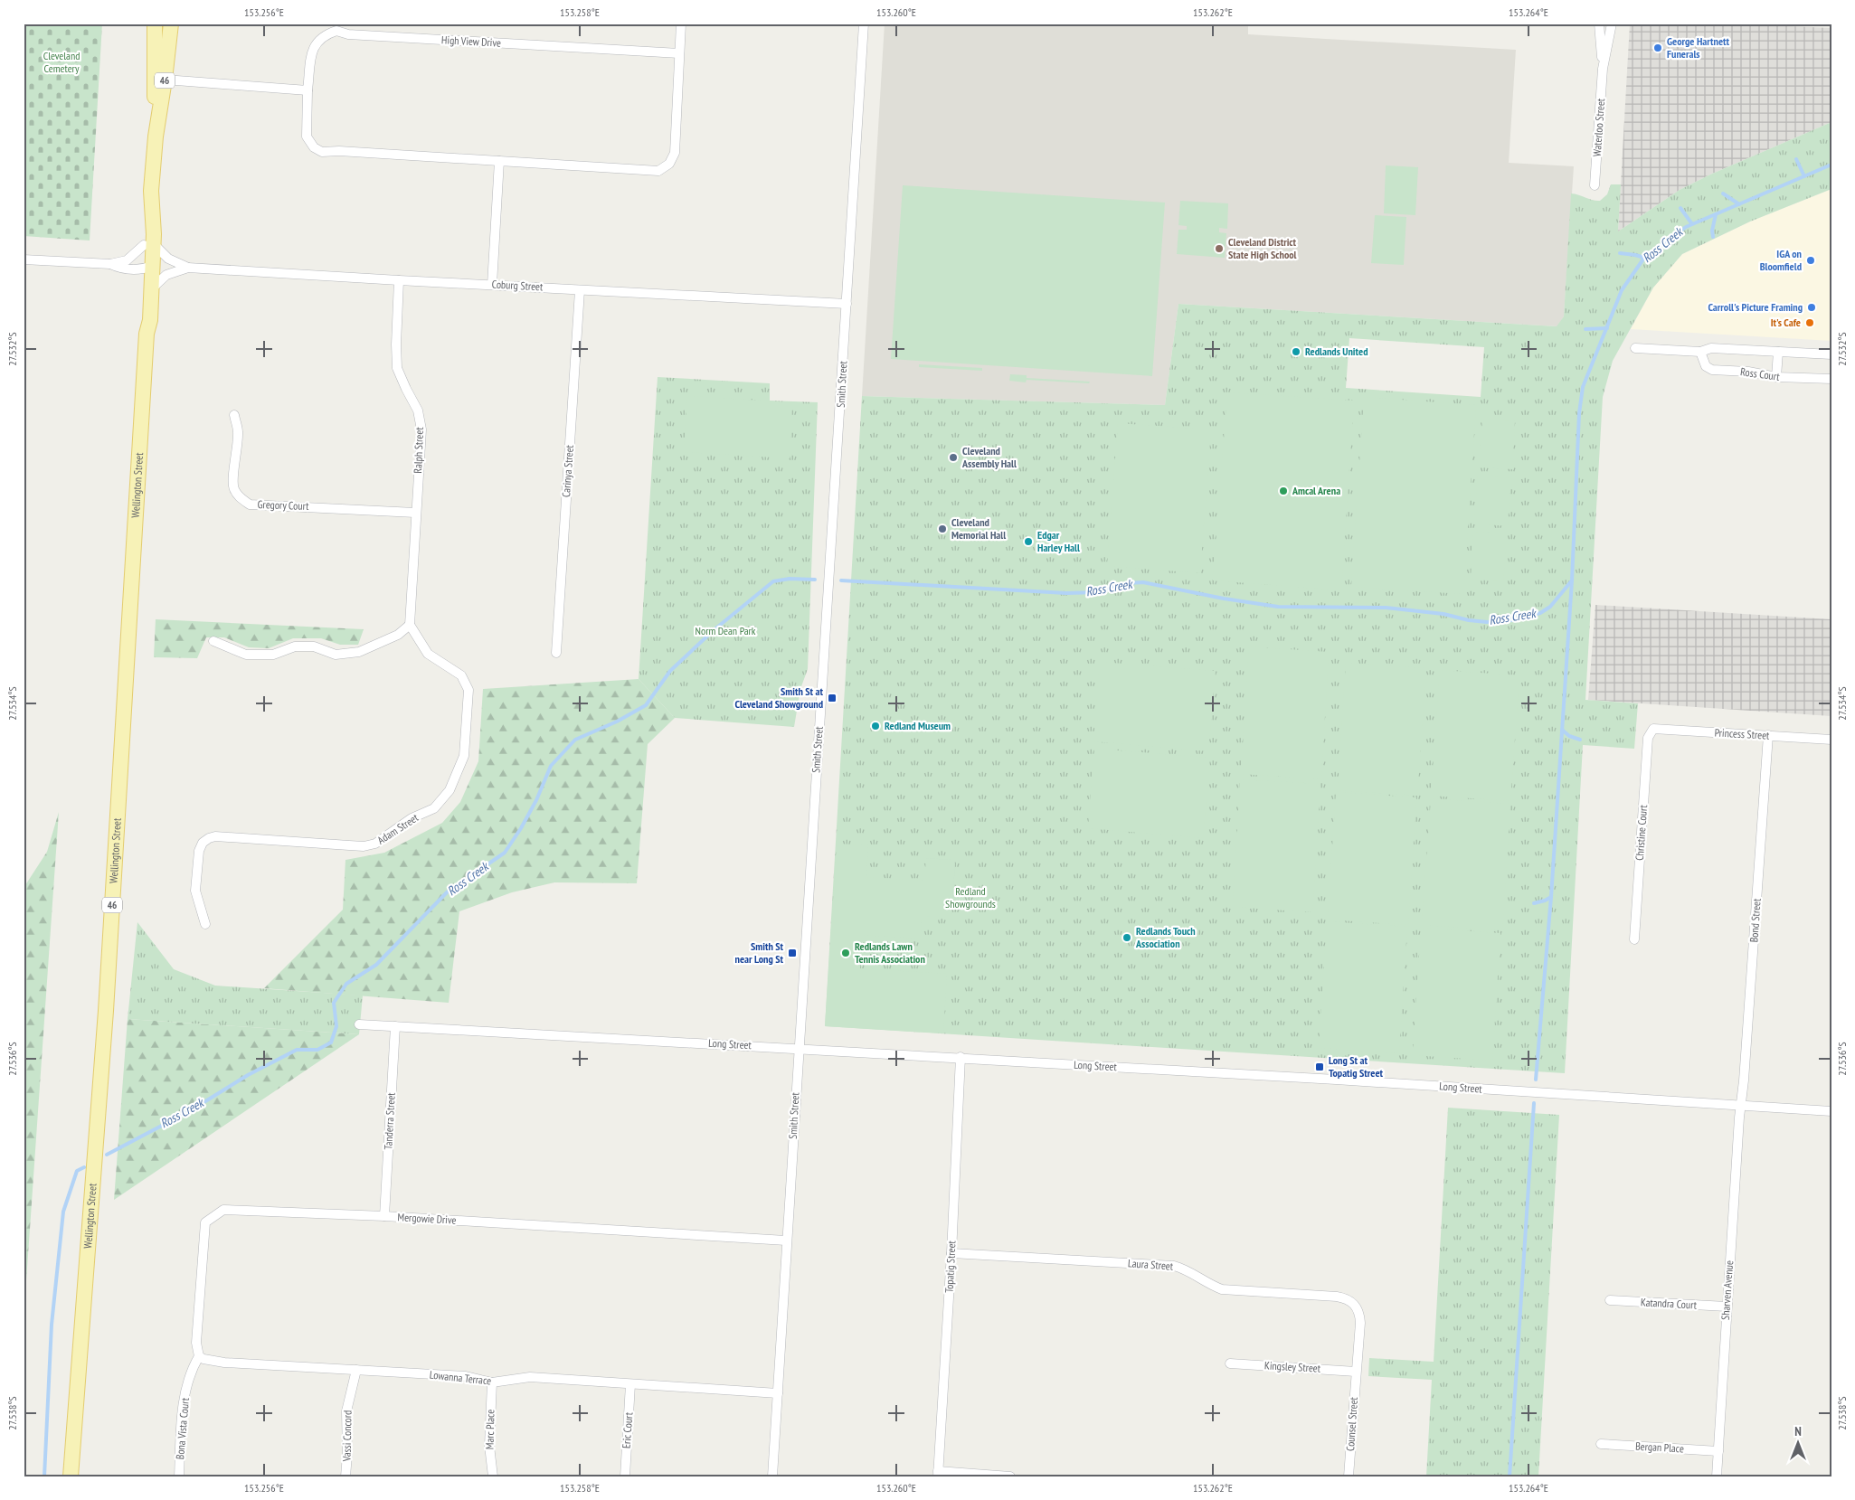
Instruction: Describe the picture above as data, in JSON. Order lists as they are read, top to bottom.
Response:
{
  "streets": {
    "main road": ["46", "Wellington Street"],
    "street": [
      "High View Drive",
      "Waterloo Street",
      "Coburg Street",
      "Ross Court",
      "Smith Street",
      "Ralph Street",
      "Carinya Street",
      "Gregory Court",
      "Princess Street",
      "Adam Street",
      "Christine Court",
      "Bond Street",
      "Long Street",
      "Tanderra Street",
      "Mergowie Drive",
      "Laura Street",
      "Topatig Street",
      "Sharven Avenue",
      "Katandra Court",
      "Kingsley Street",
      "Lowanna Terrace",
      "Counsel Street",
      "Bona Vista Court",
      "Marc Place",
      "Eric Court",
      "Vassi Concord",
      "Bergan Place"
    ]
  },
  "crossings": [
    ["Coburg Street", "Smith Street"],
    ["Coburg Street", "Ralph Street"],
    ["Coburg Street", "Carinya Street"],
    ["Coburg Street", "Wellington Street"],
    ["Smith Street", "Long Street"],
    ["Smith Street", "Mergowie Drive"],
    ["Smith Street", "Lowanna Terrace"],
    ["Ralph Street", "Gregory Court"],
    ["Ralph Street", "Adam Street"],
    ["Princess Street", "Christine Court"],
    ["Princess Street", "Bond Street"],
    ["Bond Street", "Long Street"],
    ["Bond Street", "Sharven Avenue"],
    ["Long Street", "Tanderra Street"],
    ["Long Street", "Topatig Street"],
    ["Long Street", "Sharven Avenue"],
    ["Tanderra Street", "Mergowie Drive"],
    ["Mergowie Drive", "Lowanna Terrace"],
    ["Mergowie Drive", "Bona Vista Court"],
    ["Laura Street", "Topatig Street"],
    ["Laura Street", "Kingsley Street"],
    ["Laura Street", "Counsel Street"],
    ["Sharven Avenue", "Katandra Court"],
    ["Sharven Avenue", "Bergan Place"],
    ["Kingsley Street", "Counsel Street"],
    ["Lowanna Terrace", "Bona Vista Court"],
    ["Lowanna Terrace", "Marc Place"],
    ["Lowanna Terrace", "Eric Court"],
    ["Lowanna Terrace", "Vassi Concord"]
  ],
  "water": ["Ross Creek"],
  "parks": ["Cleveland Cemetery", "Norm Dean Park", "Redland Showgrounds"],
  "places": {
    "other": [
      "George Hartnett Funerals",
      "Cleveland District State High School",
      "IGA on Bloomfield",
      "Carroll's Picture Framing",
      "It's Cafe",
      "Redlands United",
      "Cleveland Assembly Hall",
      "Amcal Arena",
      "Cleveland Memorial Hall",
      "Edgar Harley Hall",
      "Redland Museum",
      "Redlands Touch Association",
      "Redlands Lawn Tennis Association"
    ],
    "transit": ["Smith St at Cleveland Showground", "Smith St near Long St", "Long St at Topatig Street"]
  },
  "north": "top",
  "coordinates": [
    "153.256°E",
    "153.258°E",
    "153.260°E",
    "153.262°E",
    "153.264°E",
    "27.532°S",
    "27.534°S",
    "27.536°S",
    "27.538°S"
  ]
}
